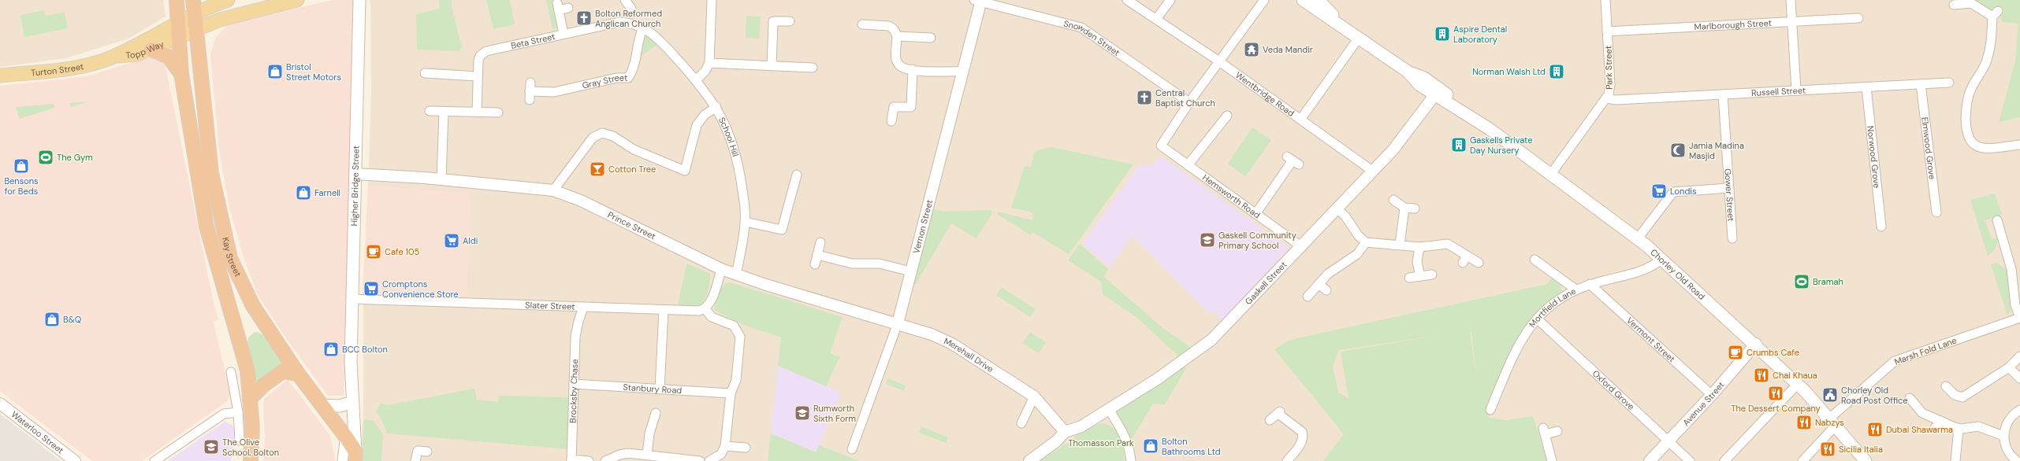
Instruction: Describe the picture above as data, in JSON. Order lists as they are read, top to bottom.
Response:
{
  "streets": {
    "highway": ["Kay Street"],
    "main road": [
      "Topp Way",
      "Turton Street",
      "Higher Bridge Street",
      "Chorley Old Road"
    ],
    "street": [
      "Marlborough Street",
      "Snowden Street",
      "Beta Street",
      "Park Street",
      "Gray Street",
      "Russell Street",
      "Wentbridge Road",
      "School Hill",
      "Elmwood Grove",
      "Norwood Grove",
      "Gower Street",
      "Hemsworth Road",
      "Prince Street",
      "Vernon Street",
      "Gaskell Street",
      "Slater Street",
      "Mortfield Lane",
      "Vermont Street",
      "Marsh Fold Lane",
      "Merehall Drive",
      "Stanbury Road",
      "Oxford Grove",
      "Brocksby Chase",
      "Avenue Street",
      "Waterloo Street"
    ]
  },
  "crossings": [
    ["Marlborough Street", "Park Street"],
    ["Snowden Street", "Hemsworth Road"],
    ["Snowden Street", "Vernon Street"],
    ["Beta Street", "Gray Street"],
    ["Beta Street", "School Hill"],
    ["Topp Way", "Turton Street"],
    ["Topp Way", "Kay Street"],
    ["Park Street", "Russell Street"],
    ["Park Street", "Chorley Old Road"],
    ["Gray Street", "School Hill"],
    ["Russell Street", "Elmwood Grove"],
    ["Russell Street", "Norwood Grove"],
    ["Russell Street", "Gower Street"],
    ["Wentbridge Road", "Gaskell Street"],
    ["School Hill", "Prince Street"],
    ["Higher Bridge Street", "Prince Street"],
    ["Higher Bridge Street", "Kay Street"],
    ["Higher Bridge Street", "Slater Street"],
    ["Hemsworth Road", "Gaskell Street"],
    ["Prince Street", "Vernon Street"],
    ["Prince Street", "Merehall Drive"],
    ["Vernon Street", "Merehall Drive"],
    ["Chorley Old Road", "Gaskell Street"],
    ["Chorley Old Road", "Mortfield Lane"],
    ["Chorley Old Road", "Marsh Fold Lane"],
    ["Chorley Old Road", "Avenue Street"],
    ["Gaskell Street", "Merehall Drive"],
    ["Slater Street", "Brocksby Chase"],
    ["Mortfield Lane", "Vermont Street"],
    ["Mortfield Lane", "Oxford Grove"],
    ["Vermont Street", "Avenue Street"],
    ["Stanbury Road", "Brocksby Chase"],
    ["Oxford Grove", "Avenue Street"]
  ],
  "parks": ["Thomasson Park"],
  "places": {
    "church": ["Bolton Reformed Anglican Church", "Central Baptist Church"],
    "building": ["Aspire Dental Laboratory", "Norman Walsh Ltd", "Gaskells Private Day Nursery"],
    "temple": ["Veda Mandir"],
    "shop": [
      "Bristol Street Motors",
      "Bensons for Beds",
      "Farnell",
      "B&Q",
      "BCC Bolton",
      "Bolton Bathrooms Ltd"
    ],
    "mosque": ["Jamia Madina Masjid"],
    "sports": ["The Gym", "Bramah"],
    "bar": ["Cotton Tree"],
    "supermarket": ["Londis", "Aldi", "Cromptons Convenience Store"],
    "school or university": ["Gaskell Community Primary School", "Rumworth Sixth Form", "The Olive School, Bolton"],
    "cafe": ["Cafe 105", "Crumbs Cafe"],
    "restaurant": [
      "Chai Khaua",
      "The Dessert Company",
      "Nabzys",
      "Dubai Shawarma",
      "Sicilia Italia"
    ],
    "public building": ["Chorley Old Road Post Office"]
  }
}
